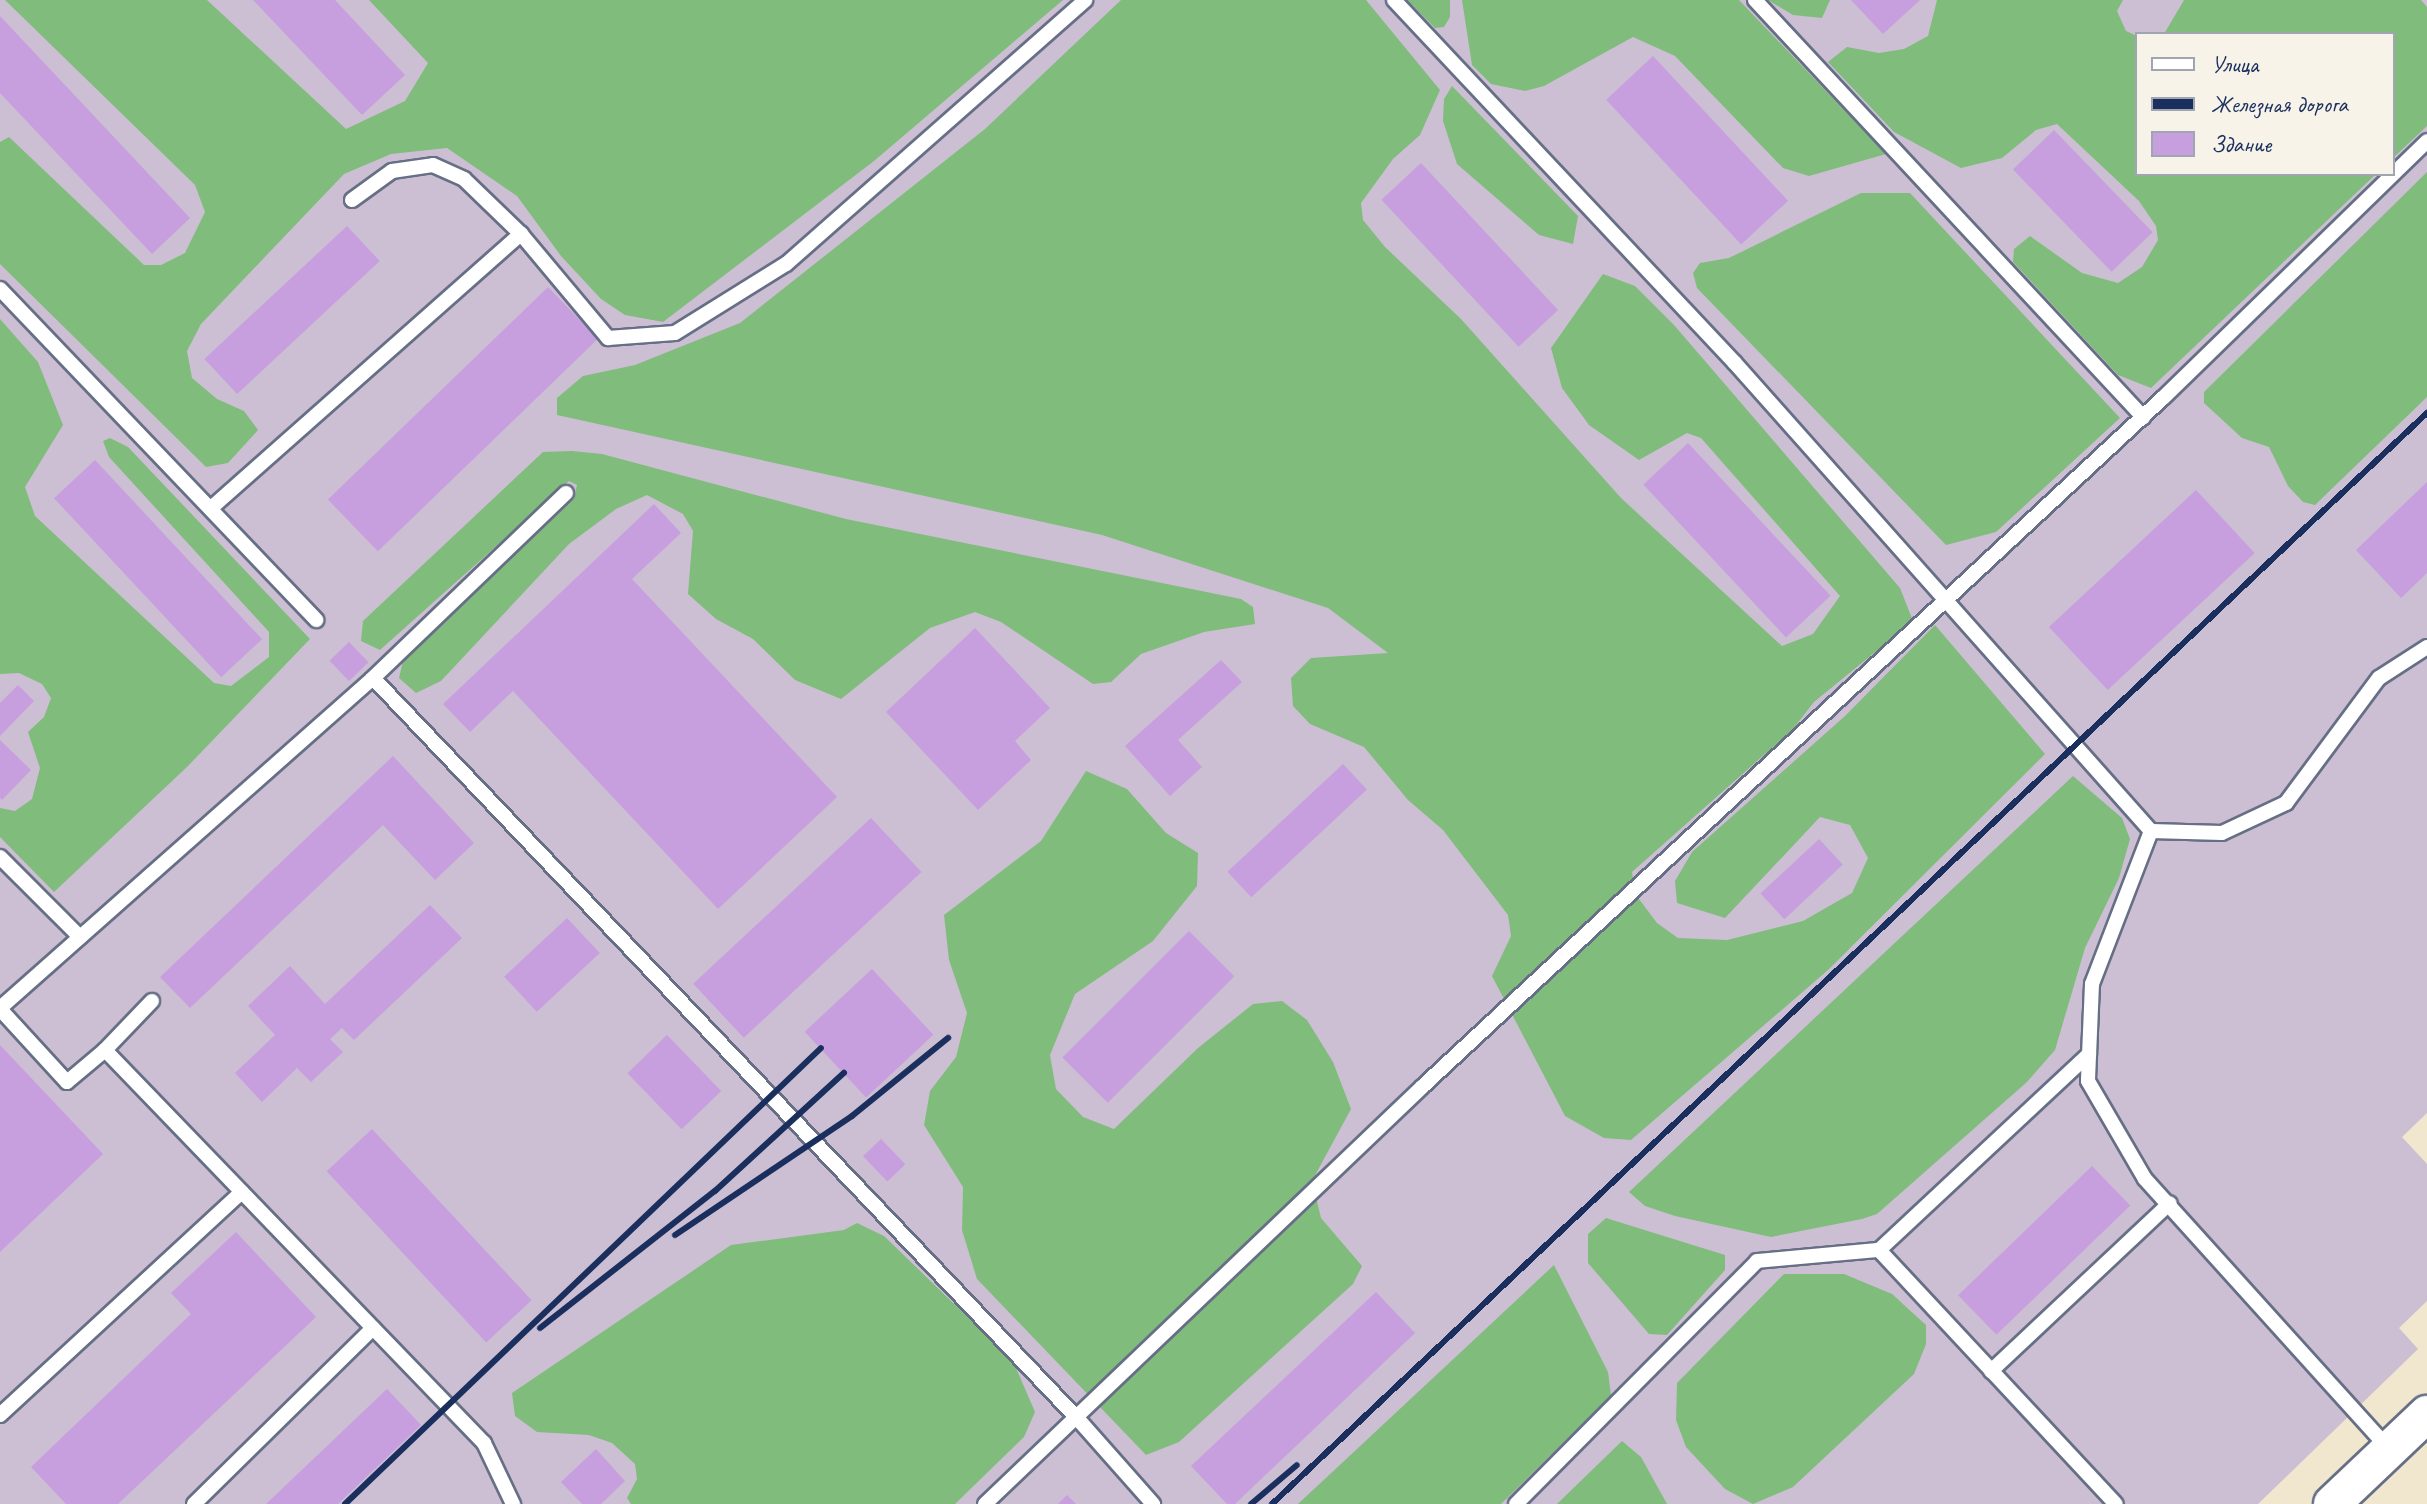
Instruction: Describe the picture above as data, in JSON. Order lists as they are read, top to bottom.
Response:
{
  "legend": ["Улица", "Железная дорога", "Здание"]
}
